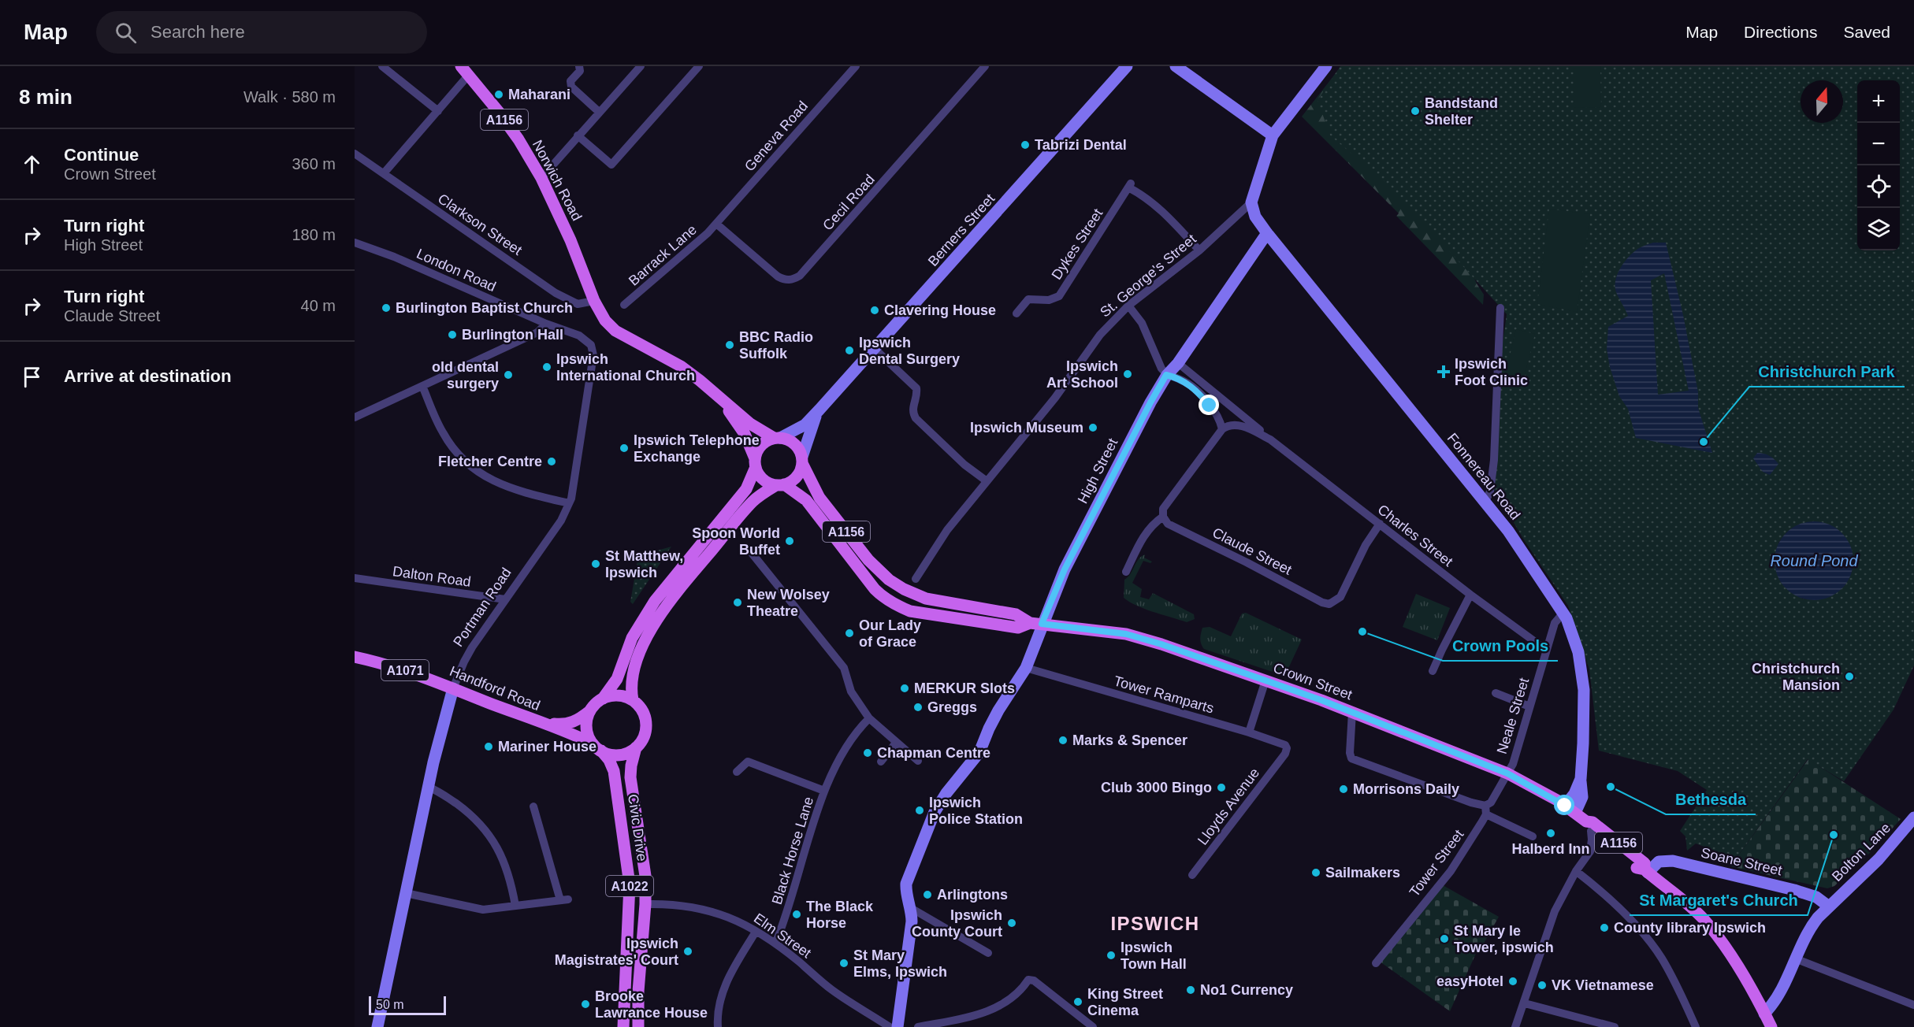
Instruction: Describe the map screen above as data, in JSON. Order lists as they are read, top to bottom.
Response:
{
  "streets": {
    "main road": [
      "A1156",
      "Norwich Road",
      "A1071",
      "Crown Street",
      "Handford Road",
      "Civic Drive",
      "A1022"
    ],
    "street": [
      "Geneva Road",
      "Cecil Road",
      "Clarkson Street",
      "Berners Street",
      "Dykes Street",
      "Barrack Lane",
      "London Road",
      "St. George's Street",
      "High Street",
      "Fonnereau Road",
      "Charles Street",
      "Claude Street",
      "Dalton Road",
      "Portman Road",
      "Tower Ramparts",
      "Neale Street",
      "Lloyds Avenue",
      "Black Horse Lane",
      "Bolton Lane",
      "Soane Street",
      "Tower Street",
      "Elm Street"
    ]
  },
  "crossings": [
    ["A1156", "Fonnereau Road"],
    ["A1156", "Crown Street"],
    ["A1156", "Bolton Lane"],
    ["A1156", "Soane Street"],
    ["Geneva Road", "Cecil Road"],
    ["Geneva Road", "Barrack Lane"],
    ["Norwich Road", "Clarkson Street"],
    ["Cecil Road", "Barrack Lane"],
    ["Berners Street", "Crown Street"],
    ["Dykes Street", "St. George's Street"],
    ["London Road", "Portman Road"],
    ["St. George's Street", "Fonnereau Road"],
    ["High Street", "Fonnereau Road"],
    ["High Street", "Charles Street"],
    ["High Street", "Crown Street"],
    ["High Street", "Tower Ramparts"],
    ["Fonnereau Road", "Crown Street"],
    ["Fonnereau Road", "Neale Street"],
    ["Charles Street", "Claude Street"],
    ["Charles Street", "Neale Street"],
    ["Dalton Road", "Portman Road"],
    ["Portman Road", "Handford Road"],
    ["Crown Street", "Neale Street"],
    ["Crown Street", "Tower Street"],
    ["Handford Road", "Civic Drive"],
    ["Tower Ramparts", "Lloyds Avenue"],
    ["Neale Street", "Tower Street"],
    ["Civic Drive", "Elm Street"],
    ["Black Horse Lane", "Elm Street"],
    ["Bolton Lane", "Soane Street"]
  ],
  "districts": ["IPSWICH"],
  "water": ["Round Pond"],
  "places": {
    "other": [
      "Maharani",
      "Bandstand Shelter",
      "Tabrizi Dental",
      "Burlington Baptist Church",
      "Clavering House",
      "Burlington Hall",
      "BBC Radio Suffolk",
      "Ipswich Dental Surgery",
      "Ipswich International Church",
      "Ipswich Art School",
      "old dental surgery",
      "Ipswich Museum",
      "Christchurch Park",
      "Ipswich Telephone Exchange",
      "Fletcher Centre",
      "Spoon World Buffet",
      "St Matthew, Ipswich",
      "New Wolsey Theatre",
      "Crown Pools",
      "Our Lady of Grace",
      "Christchurch Mansion",
      "MERKUR Slots",
      "Greggs",
      "Marks & Spencer",
      "Mariner House",
      "Chapman Centre",
      "Bethesda",
      "Club 3000 Bingo",
      "Morrisons Daily",
      "Ipswich Police Station",
      "Halberd Inn",
      "St Margaret's Church",
      "Sailmakers",
      "Arlingtons",
      "The Black Horse",
      "Ipswich County Court",
      "County library Ipswich",
      "St Mary le Tower, ipswich",
      "Ipswich Magistrates' Court",
      "Ipswich Town Hall",
      "St Mary Elms, Ipswich",
      "easyHotel",
      "VK Vietnamese",
      "No1 Currency",
      "King Street Cinema",
      "Brooke Lawrance House"
    ],
    "health": ["Ipswich Foot Clinic"]
  },
  "scale_bar": "50 m",
  "north": "top",
  "page": {
    "header": "Map",
    "search": "Search here",
    "nav": ["Map", "Directions", "Saved"],
    "heading": ["8 min", "Walk · 580 m"],
    "map_buttons": ["+", "−"],
    "list": [
      ["Continue", "Crown Street", "360 m"],
      ["Turn right", "High Street", "180 m"],
      ["Turn right", "Claude Street", "40 m"],
      "Arrive at destination"
    ],
    "scale": "50 m"
  }
}
